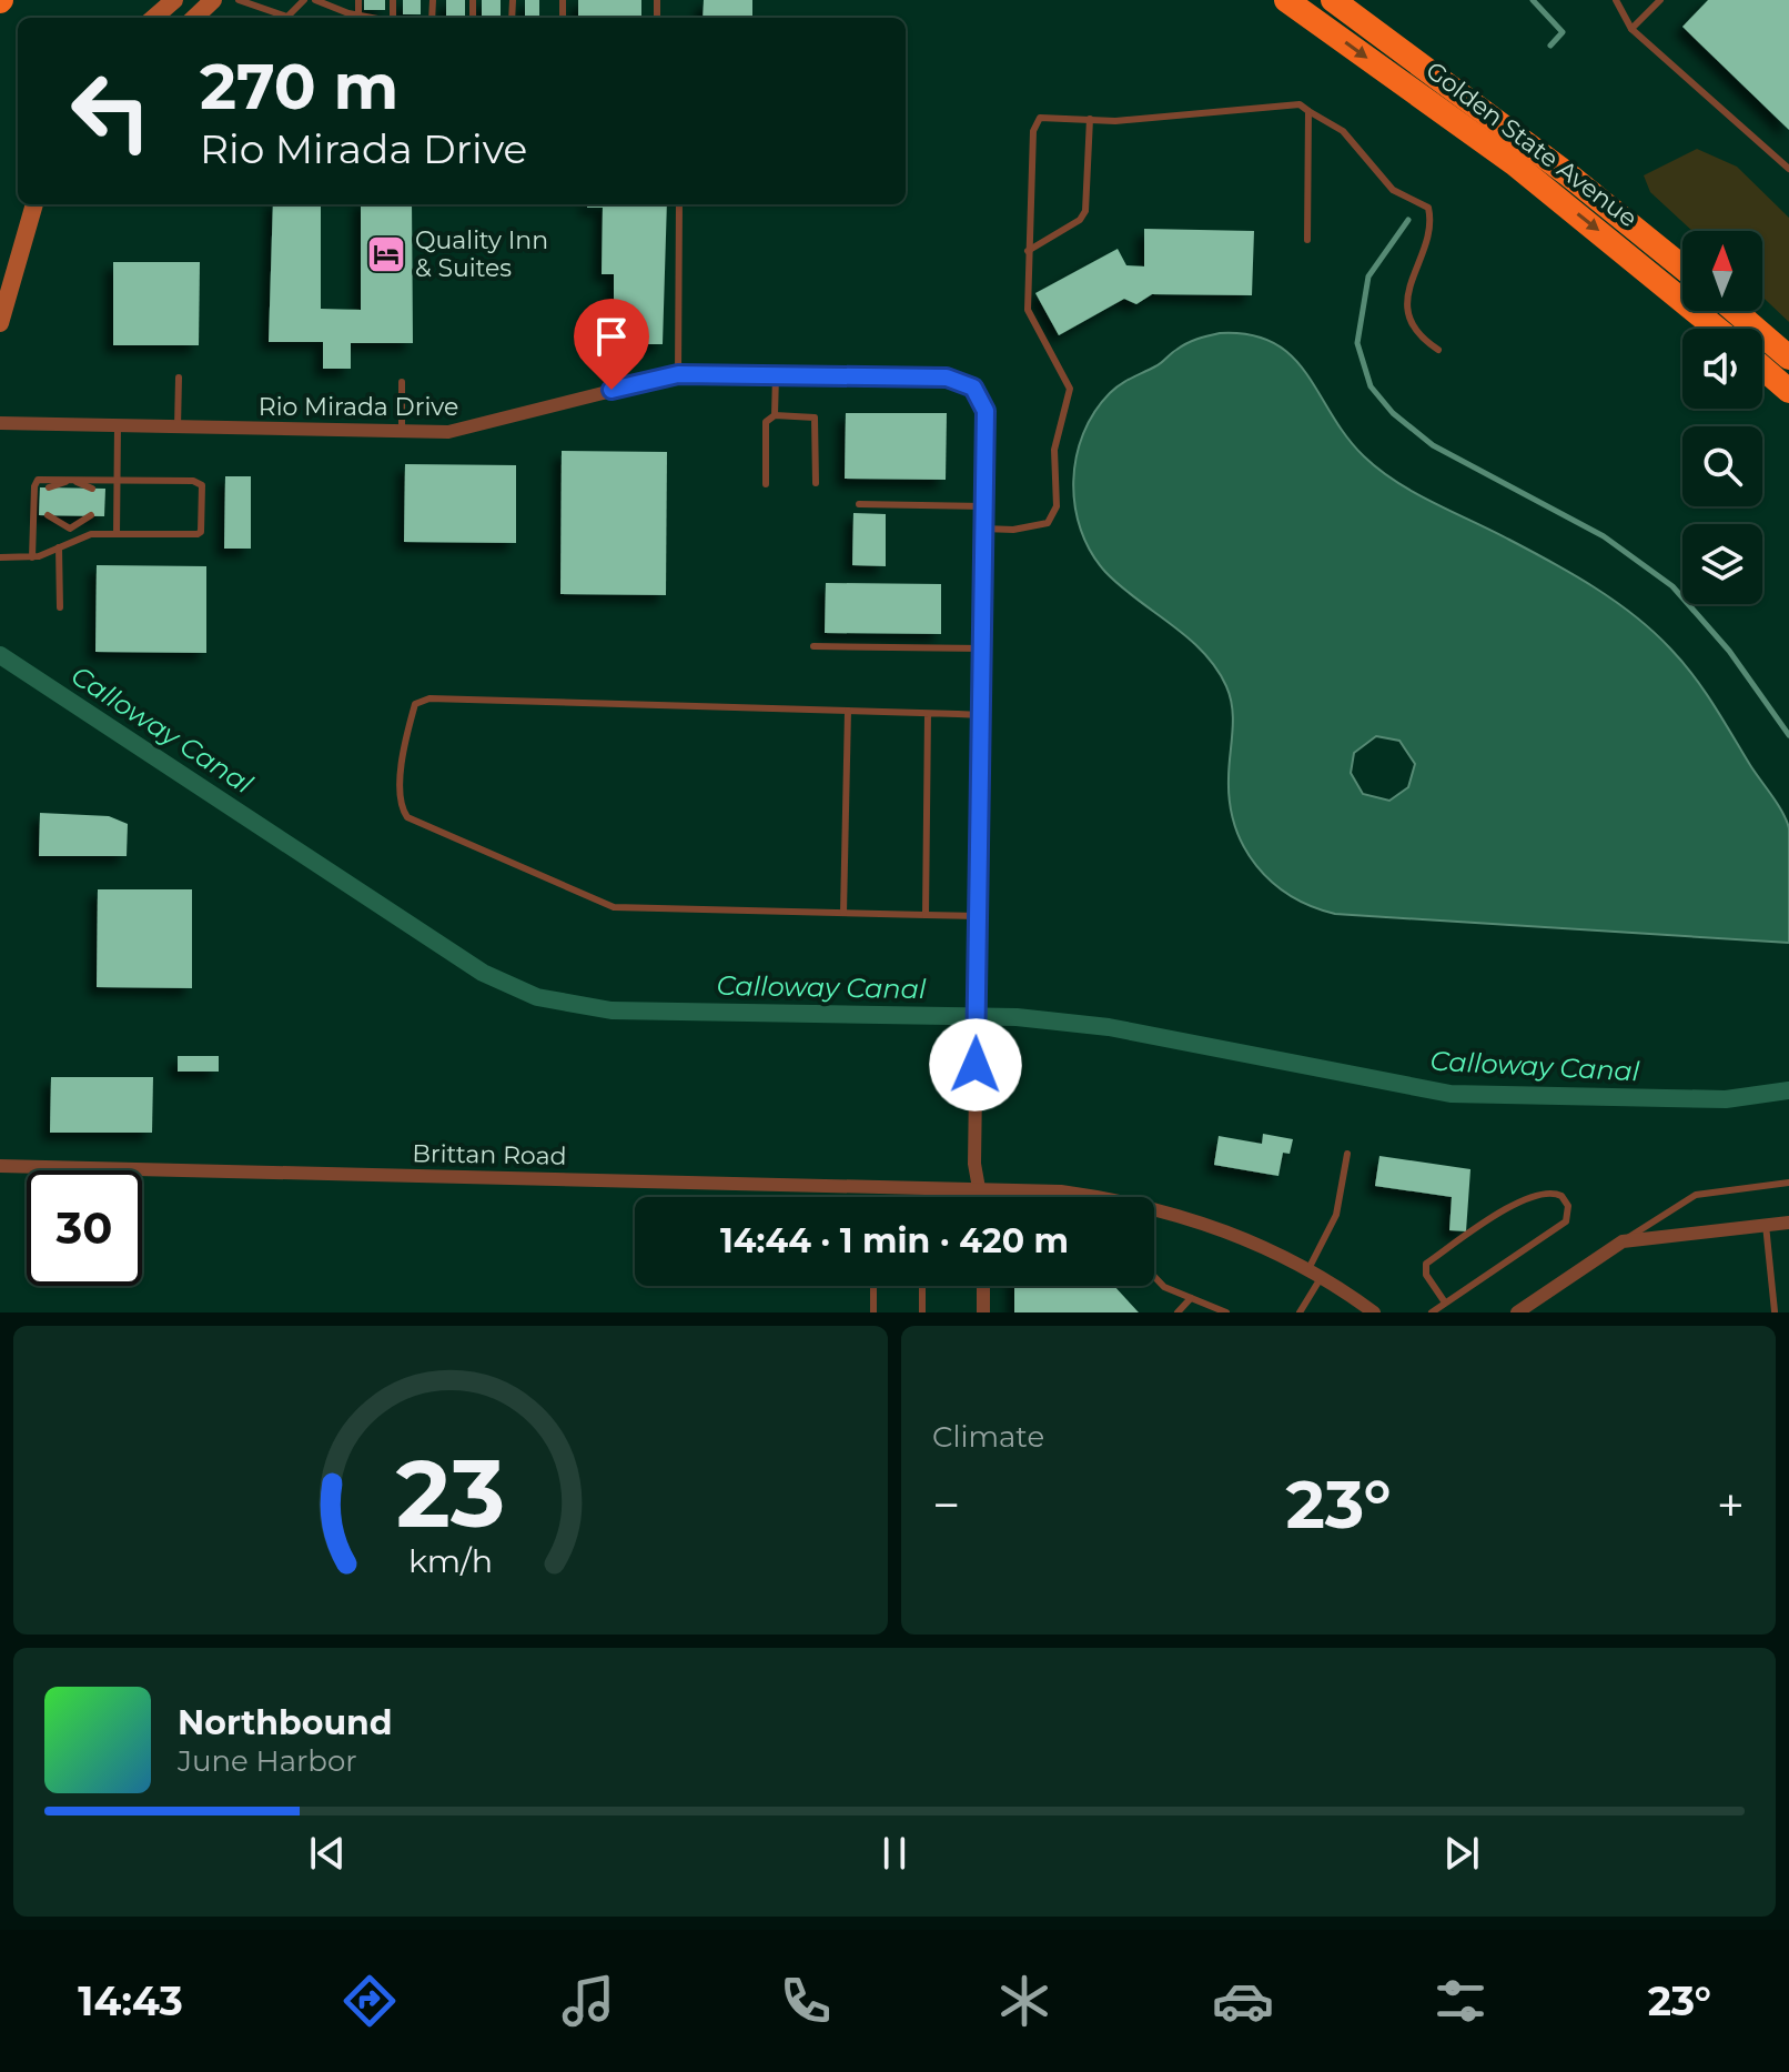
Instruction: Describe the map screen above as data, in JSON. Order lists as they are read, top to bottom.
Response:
{
  "streets": {
    "highway": ["Golden State Avenue"],
    "street": ["Rio Mirada Drive", "Brittan Road"]
  },
  "water": ["Calloway Canal"],
  "places": {
    "hotel": ["Quality Inn & Suites"]
  },
  "north": "top",
  "page": {
    "turn": ["270 m", "Rio Mirada Drive"],
    "limit": "30",
    "trip": "14:44 · 1 min · 420 m",
    "tile": "Climate",
    "heat": ["−", "23°", "+"],
    "song": ["Northbound", "June Harbor"],
    "tabs": ["14:43", "23°"],
    "gauge": ["23", "km/h"]
  }
}
